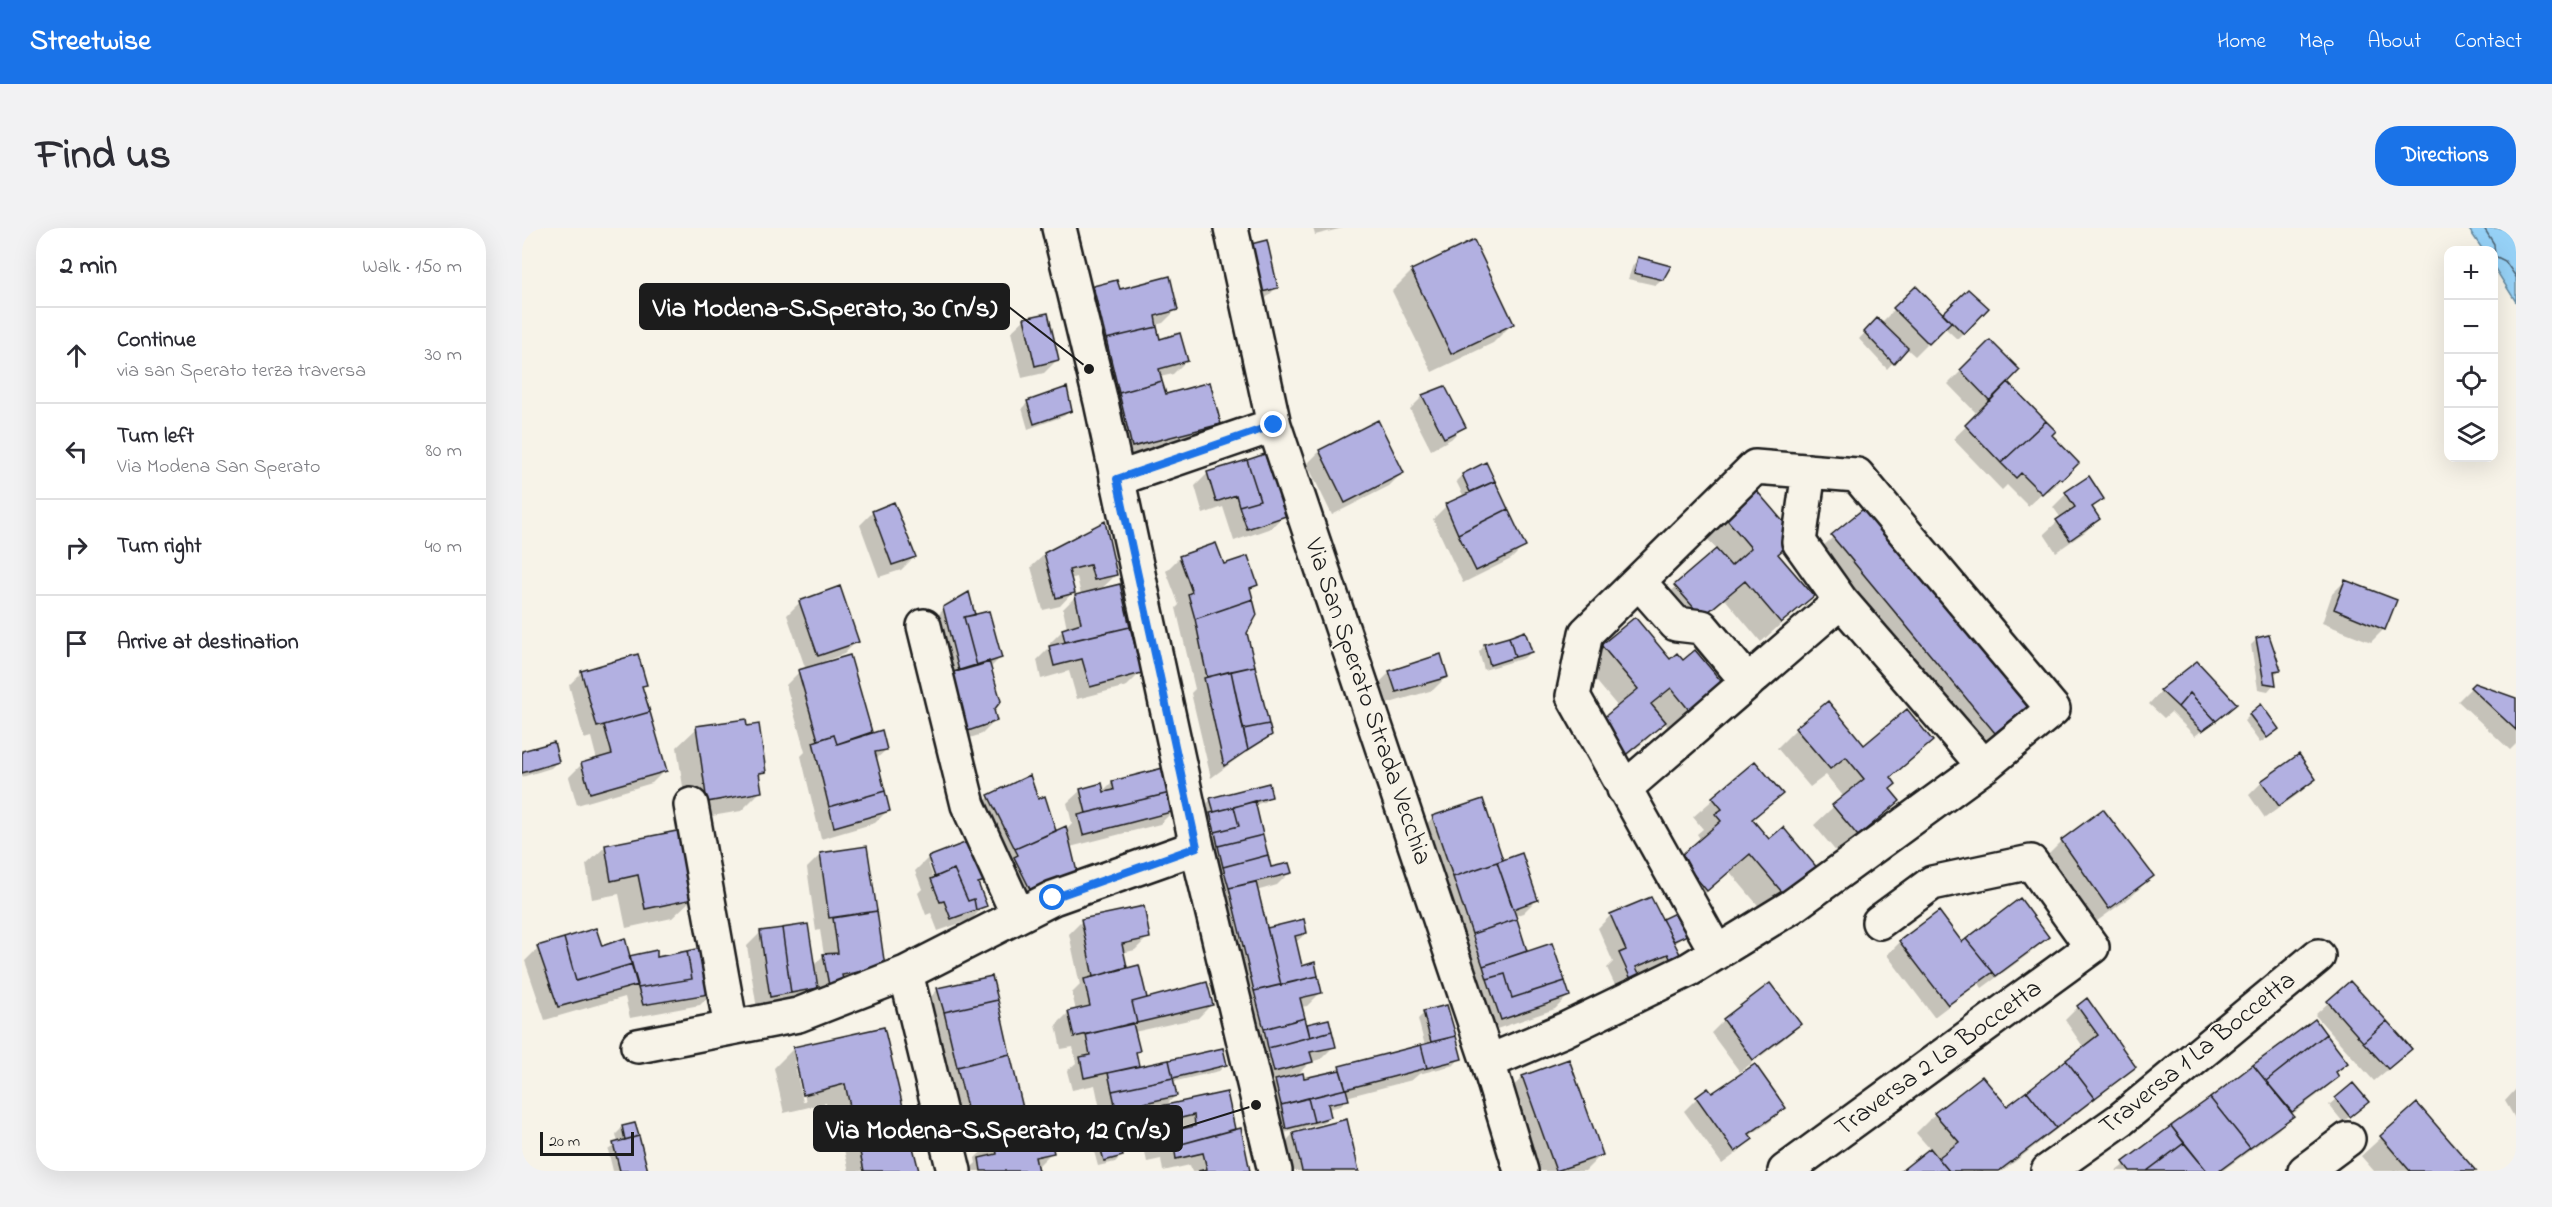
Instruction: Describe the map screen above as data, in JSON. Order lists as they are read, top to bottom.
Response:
{
  "streets": {
    "street": ["Via San Sperato Strada Vecchia", "Traversa 1 La Boccetta", "Traversa 2 La Boccetta"]
  },
  "places": ["Via Modena-S.Sperato, 30 (n/s)", "Via Modena-S.Sperato, 12 (n/s)"],
  "scale_bar": "20 m",
  "page": {
    "header": "Streetwise",
    "nav": [
      "Home",
      "Map",
      "About",
      "Contact"
    ],
    "title": "Find us",
    "buttons": "Directions",
    "heading": ["2 min", "Walk · 150 m"],
    "map_buttons": ["+", "−"],
    "list": [
      ["Continue", "via san Sperato terza traversa", "30 m"],
      ["Turn left", "Via Modena San Sperato", "80 m"],
      ["Turn right", "40 m"],
      "Arrive at destination"
    ],
    "scale": "20 m"
  }
}
